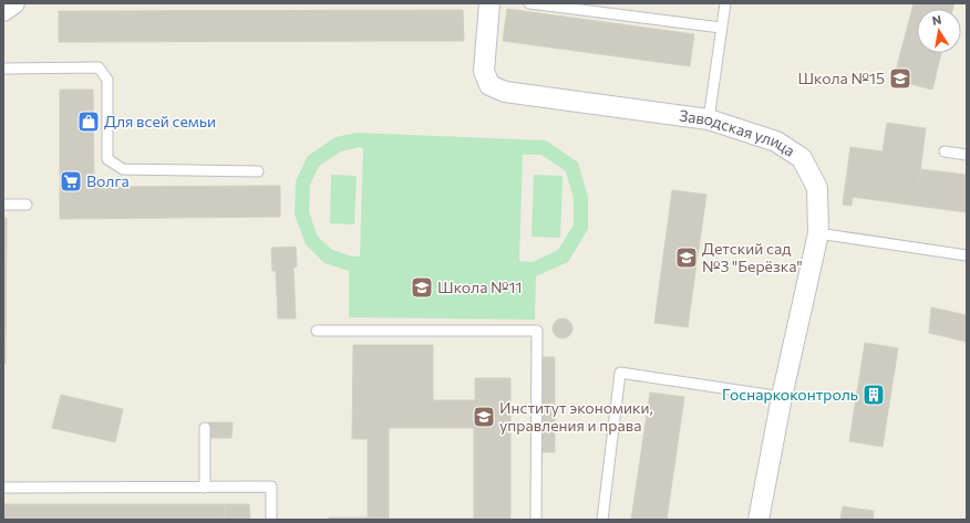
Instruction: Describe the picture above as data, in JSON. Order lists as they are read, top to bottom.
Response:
{
  "streets": {
    "street": ["Заводская улица"]
  },
  "places": {
    "school or university": [
      "Школа №15",
      "Детский сад №3 \"Берёзка\"",
      "Школа №11",
      "Институт экономики, управления и права"
    ],
    "shop": ["Для всей семьи"],
    "supermarket": ["Волга"],
    "building": ["Госнаркоконтроль"]
  },
  "north": "top"
}
